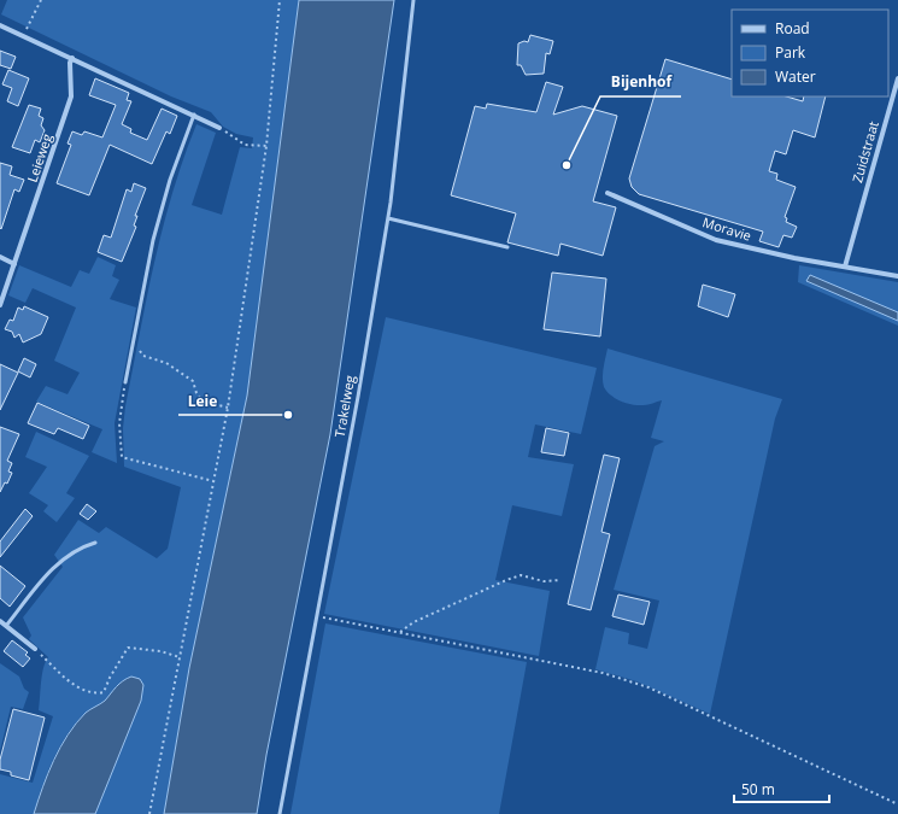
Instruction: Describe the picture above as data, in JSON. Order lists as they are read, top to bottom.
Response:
{
  "streets": {
    "street": ["Zuidstraat", "Leieweg", "Moravie"],
    "lane": ["Trakelweg"]
  },
  "crossings": [
    ["Zuidstraat", "Moravie"]
  ],
  "places": ["Bijenhof", "Leie"],
  "legend": ["Road", "Park", "Water"],
  "scale_bar": "50 m"
}
